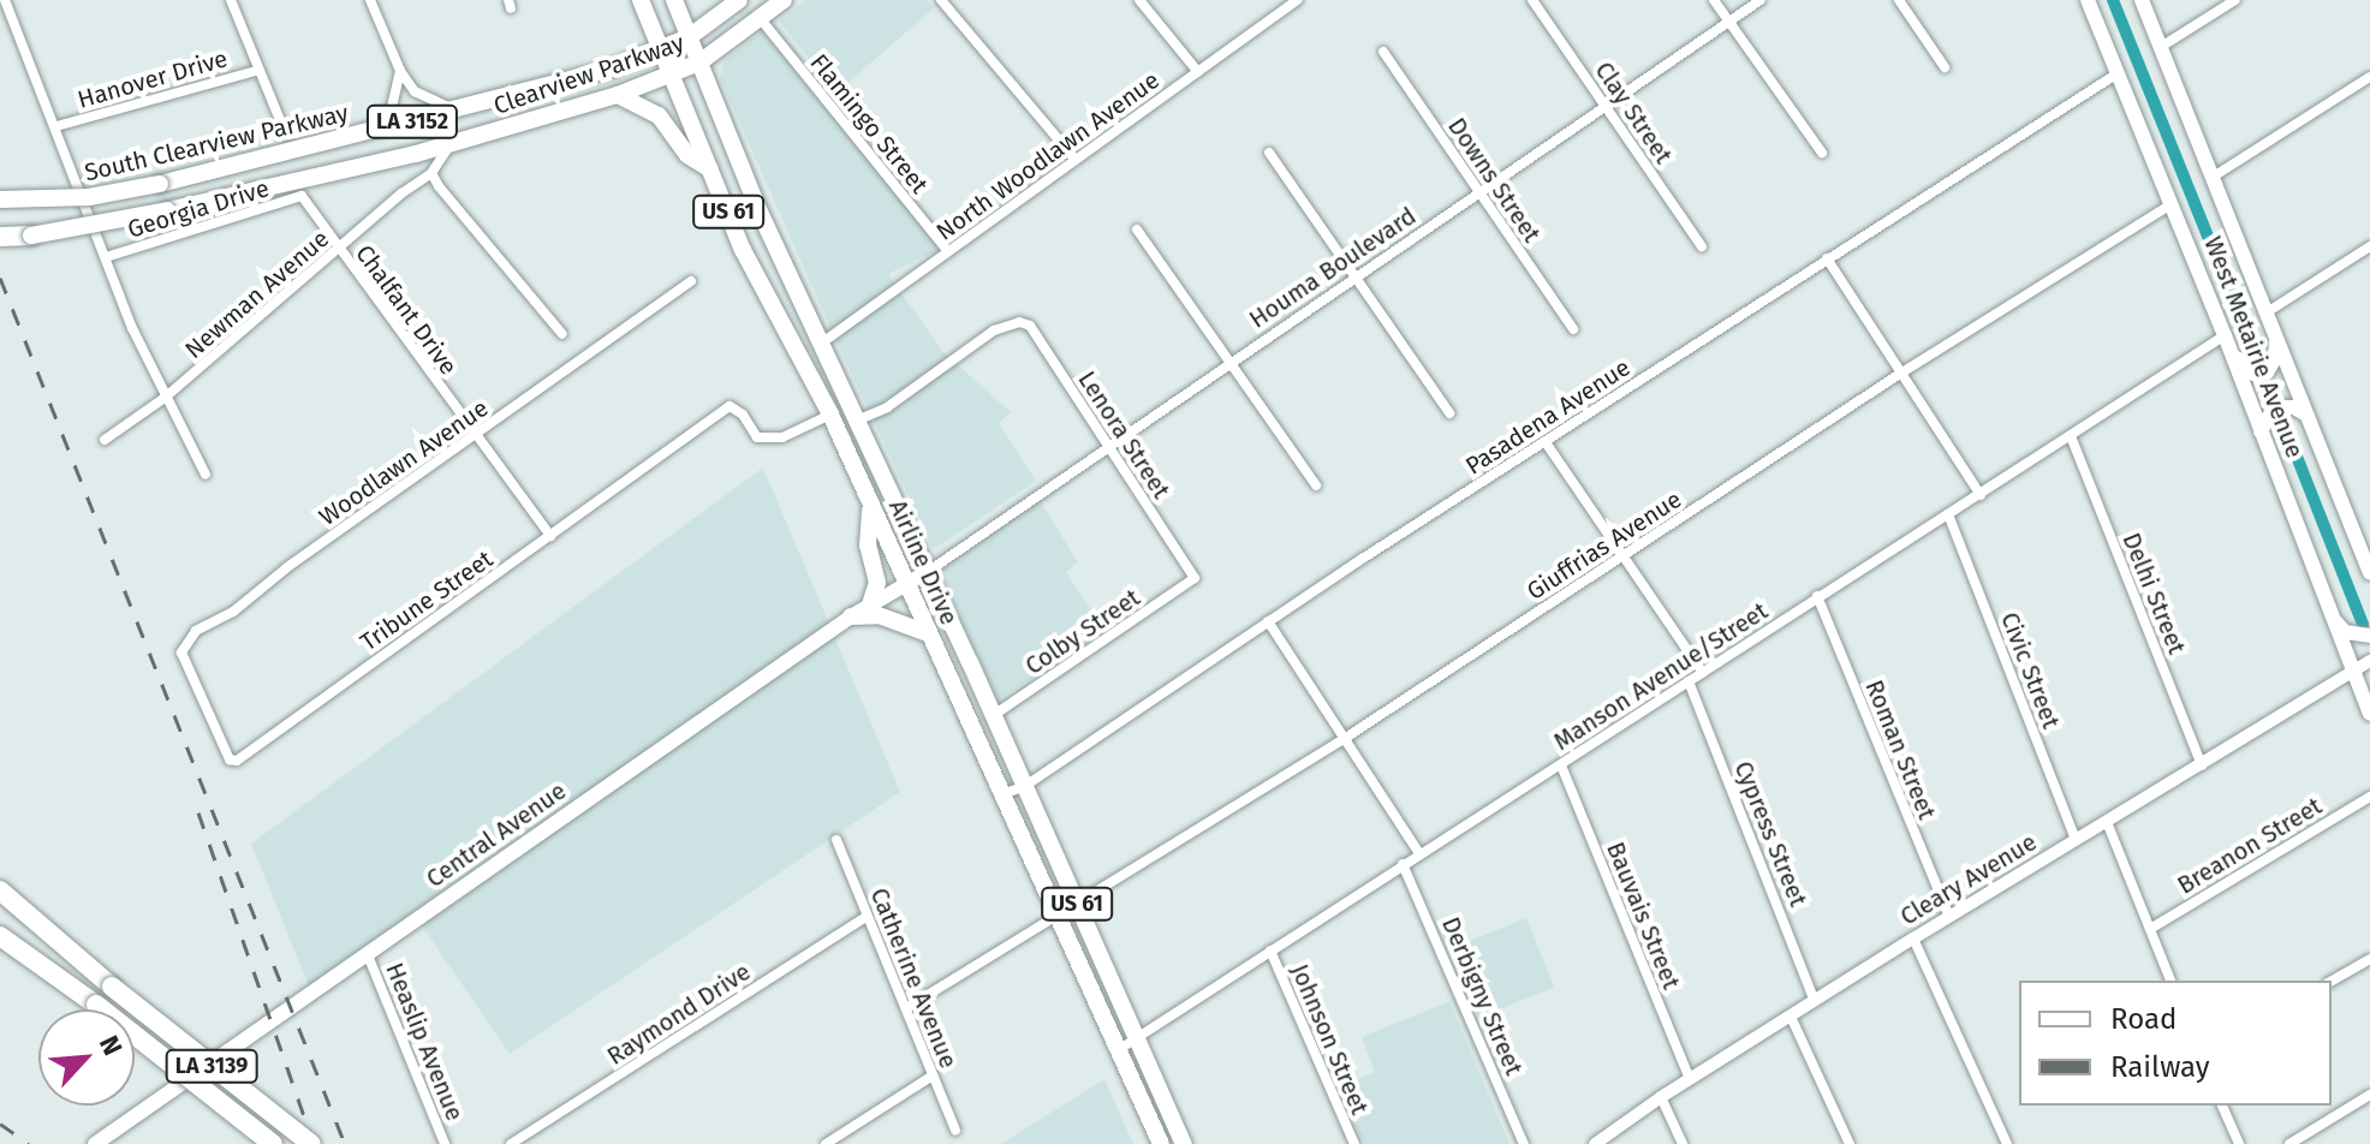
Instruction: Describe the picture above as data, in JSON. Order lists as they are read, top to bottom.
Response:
{
  "streets": {
    "highway": [
      "Clearview Parkway",
      "LA 3152",
      "South Clearview Parkway",
      "US 61",
      "Airline Drive",
      "LA 3139"
    ],
    "main road": ["West Metairie Avenue", "Central Avenue"],
    "street": [
      "Hanover Drive",
      "Clay Street",
      "Flamingo Street",
      "North Woodlawn Avenue",
      "Downs Street",
      "Georgia Drive",
      "Houma Boulevard",
      "Newman Avenue",
      "Chalfant Drive",
      "Pasadena Avenue",
      "Lenora Street",
      "Woodlawn Avenue",
      "Giuffrias Avenue",
      "Delhi Street",
      "Tribune Street",
      "Colby Street",
      "Civic Street",
      "Manson Avenue/Street",
      "Roman Street",
      "Cypress Street",
      "Breanon Street",
      "Cleary Avenue",
      "Bauvais Street",
      "Catherine Avenue",
      "Derbigny Street",
      "Raymond Drive",
      "Johnson Street",
      "Heaslip Avenue"
    ]
  },
  "crossings": [
    ["Clearview Parkway", "Flamingo Street"],
    ["Clearview Parkway", "South Clearview Parkway"],
    ["Clearview Parkway", "Newman Avenue"],
    ["Clearview Parkway", "Airline Drive"],
    ["Clay Street", "Houma Boulevard"],
    ["Flamingo Street", "North Woodlawn Avenue"],
    ["South Clearview Parkway", "Airline Drive"],
    ["North Woodlawn Avenue", "Airline Drive"],
    ["Downs Street", "Houma Boulevard"],
    ["Georgia Drive", "Chalfant Drive"],
    ["Houma Boulevard", "Lenora Street"],
    ["Houma Boulevard", "Airline Drive"],
    ["Houma Boulevard", "Central Avenue"],
    ["Newman Avenue", "Chalfant Drive"],
    ["Chalfant Drive", "Woodlawn Avenue"],
    ["Chalfant Drive", "Tribune Street"],
    ["West Metairie Avenue", "Pasadena Avenue"],
    ["West Metairie Avenue", "Giuffrias Avenue"],
    ["West Metairie Avenue", "Manson Avenue/Street"],
    ["West Metairie Avenue", "Cleary Avenue"],
    ["Pasadena Avenue", "Airline Drive"],
    ["Lenora Street", "Airline Drive"],
    ["Lenora Street", "Colby Street"],
    ["Woodlawn Avenue", "Tribune Street"],
    ["Giuffrias Avenue", "Airline Drive"],
    ["Giuffrias Avenue", "Catherine Avenue"],
    ["Airline Drive", "Tribune Street"],
    ["Airline Drive", "Colby Street"],
    ["Airline Drive", "Manson Avenue/Street"],
    ["Airline Drive", "Central Avenue"],
    ["Delhi Street", "Manson Avenue/Street"],
    ["Delhi Street", "Cleary Avenue"],
    ["Civic Street", "Manson Avenue/Street"],
    ["Civic Street", "Cleary Avenue"],
    ["Manson Avenue/Street", "Roman Street"],
    ["Manson Avenue/Street", "Cypress Street"],
    ["Manson Avenue/Street", "Bauvais Street"],
    ["Manson Avenue/Street", "Derbigny Street"],
    ["Manson Avenue/Street", "Johnson Street"],
    ["Roman Street", "Cleary Avenue"],
    ["Cypress Street", "Cleary Avenue"],
    ["Central Avenue", "Heaslip Avenue"],
    ["Cleary Avenue", "Bauvais Street"],
    ["Catherine Avenue", "Raymond Drive"]
  ],
  "legend": ["Road", "Railway"],
  "north": "top right"
}
